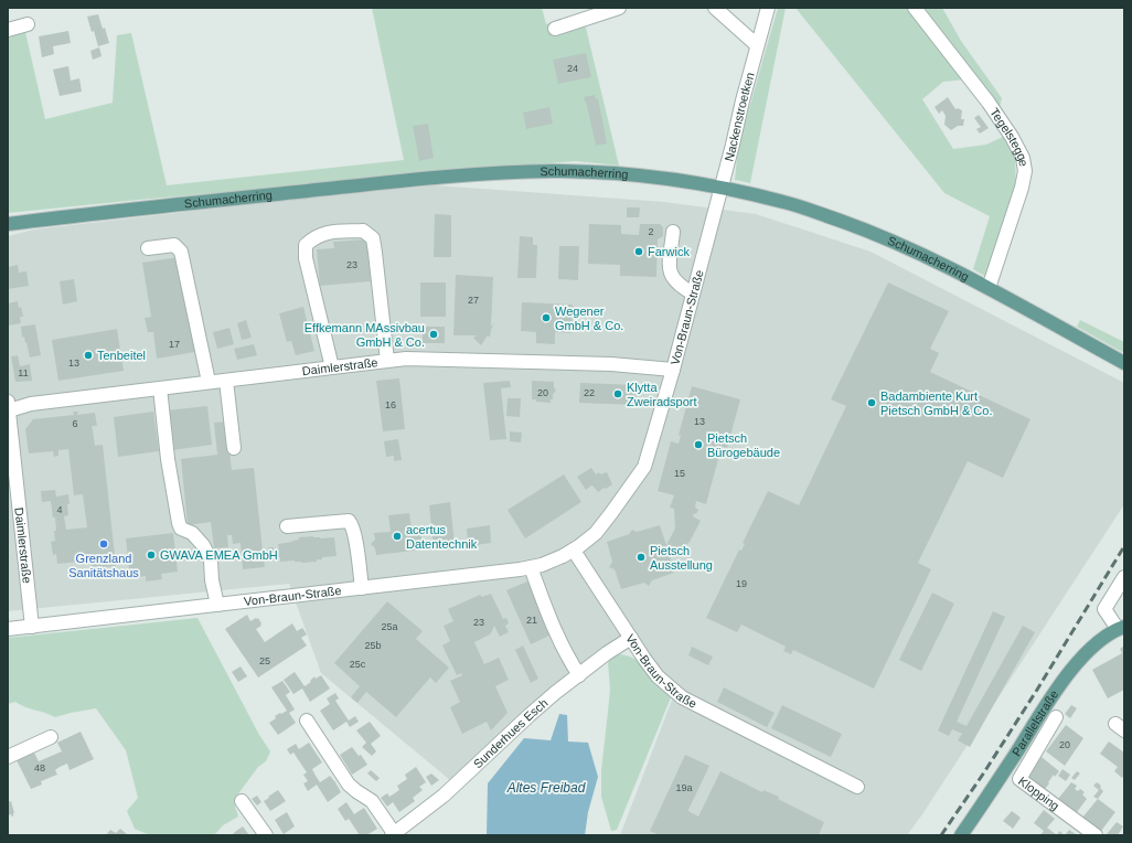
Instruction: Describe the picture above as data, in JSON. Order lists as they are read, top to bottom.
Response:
{
  "streets": {
    "main road": ["Schumacherring", "Parallelstraße"],
    "street": [
      "Nackenstroetken",
      "Tegelstegge",
      "Von-Braun-Straße",
      "Daimlerstraße",
      "Sunderhues Esch",
      "Klopping"
    ]
  },
  "crossings": [
    ["Nackenstroetken", "Schumacherring"],
    ["Nackenstroetken", "Von-Braun-Straße"],
    ["Tegelstegge", "Schumacherring"],
    ["Schumacherring", "Von-Braun-Straße"],
    ["Von-Braun-Straße", "Daimlerstraße"],
    ["Von-Braun-Straße", "Sunderhues Esch"]
  ],
  "water": ["Altes Freibad"],
  "places": [
    "Farwick",
    "Wegener GmbH & Co.",
    "Effkemann MAssivbau GmbH & Co.",
    "Tenbeitel",
    "Klytta Zweiradsport",
    "Badambiente Kurt Pietsch GmbH & Co.",
    "Pietsch Bürogebäude",
    "acertus Datentechnik",
    "Grenzland Sanitätshaus",
    "GWAVA EMEA GmbH",
    "Pietsch Ausstellung"
  ],
  "house_numbers": [
    "24",
    "2",
    "23",
    "27",
    "17",
    "13",
    "11",
    "20",
    "22",
    "16",
    "13",
    "6",
    "15",
    "4",
    "19",
    "21",
    "23",
    "25a",
    "25b",
    "25",
    "25c",
    "20",
    "48",
    "19a"
  ]
}
